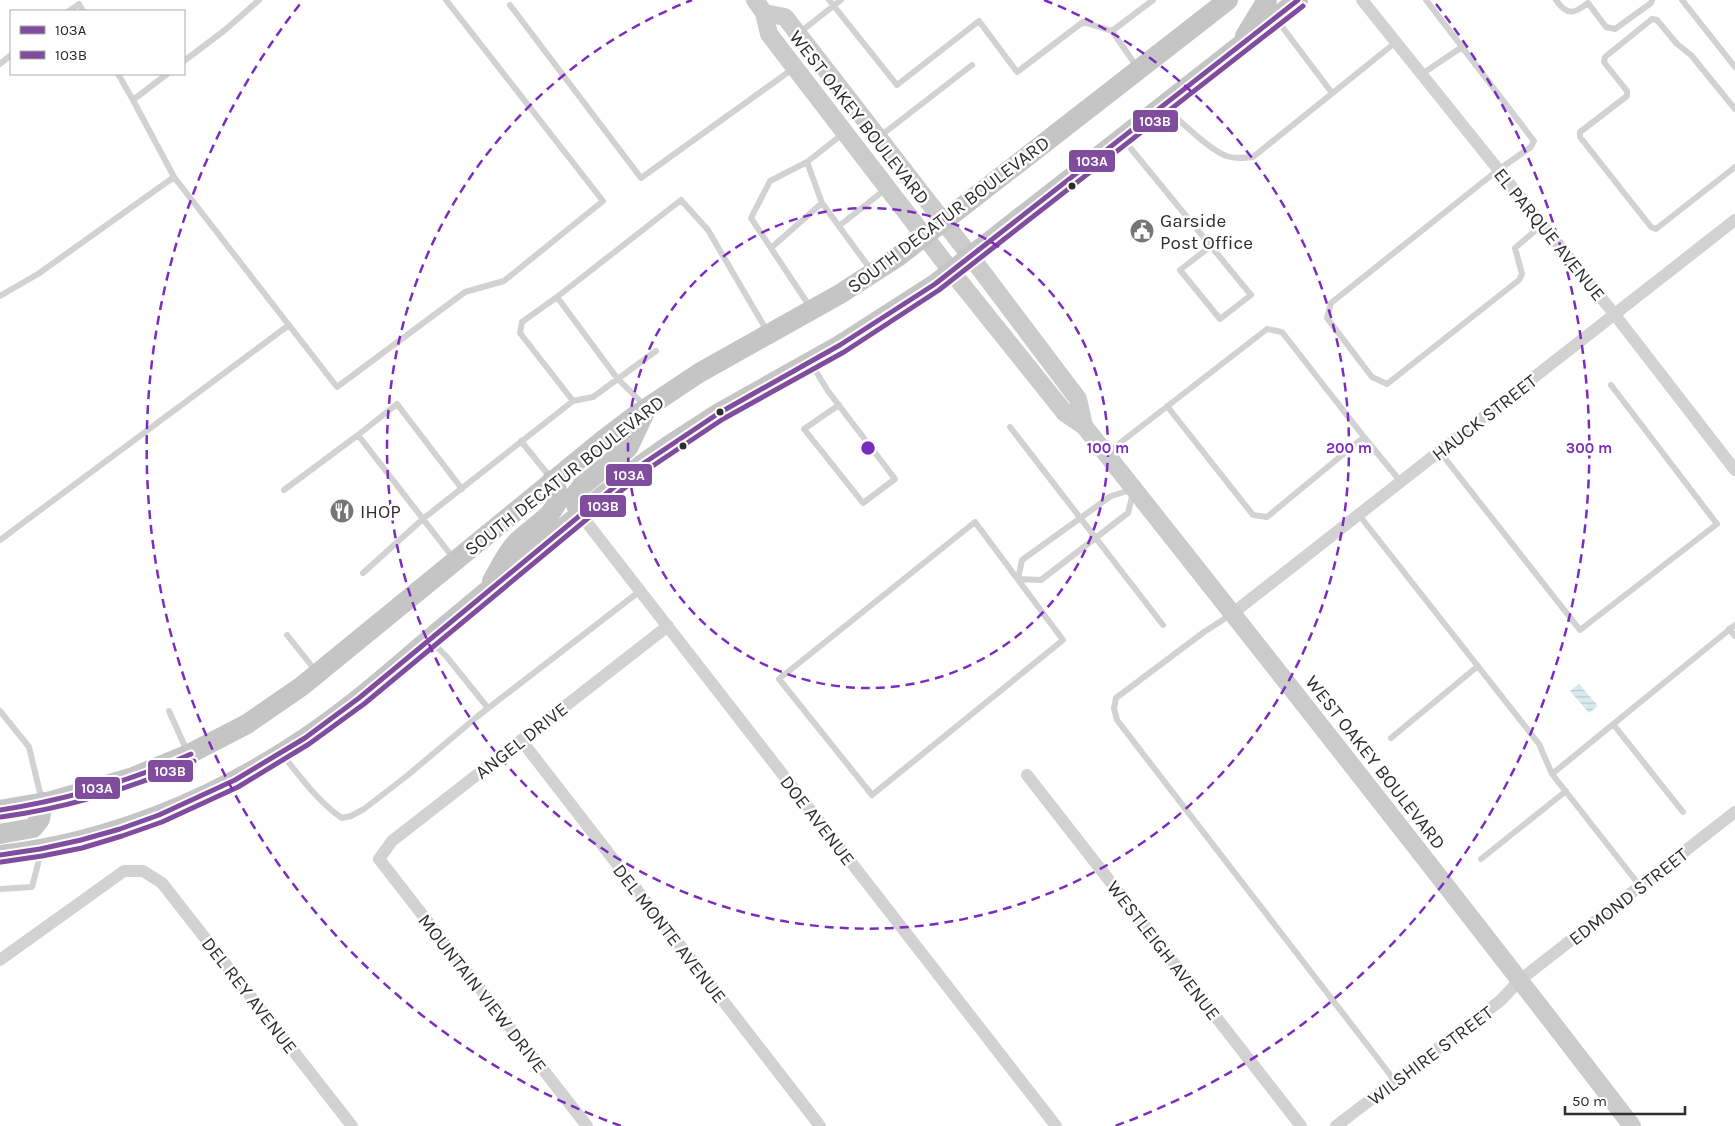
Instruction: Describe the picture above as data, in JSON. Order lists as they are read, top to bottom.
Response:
{
  "streets": {
    "main road": ["WEST OAKEY BOULEVARD", "SOUTH DECATUR BOULEVARD"],
    "street": [
      "EL PARQUE AVENUE",
      "HAUCK STREET",
      "ANGEL DRIVE",
      "DOE AVENUE",
      "EDMOND STREET",
      "DEL MONTE AVENUE",
      "WESTLEIGH AVENUE",
      "MOUNTAIN VIEW DRIVE",
      "DEL REY AVENUE",
      "WILSHIRE STREET"
    ]
  },
  "crossings": [
    ["WEST OAKEY BOULEVARD", "SOUTH DECATUR BOULEVARD"],
    ["WEST OAKEY BOULEVARD", "HAUCK STREET"],
    ["WEST OAKEY BOULEVARD", "EDMOND STREET"],
    ["WEST OAKEY BOULEVARD", "WILSHIRE STREET"],
    ["EL PARQUE AVENUE", "HAUCK STREET"],
    ["ANGEL DRIVE", "DOE AVENUE"],
    ["ANGEL DRIVE", "DEL MONTE AVENUE"],
    ["ANGEL DRIVE", "MOUNTAIN VIEW DRIVE"],
    ["EDMOND STREET", "WILSHIRE STREET"]
  ],
  "places": {
    "public building": ["Garside Post Office"],
    "restaurant": ["IHOP"]
  },
  "lines": ["transit line 103A", "transit line 103B"],
  "legend": ["103A", "103B"],
  "scale_bar": "50 m",
  "rings": ["100 m", "200 m", "300 m"]
}
